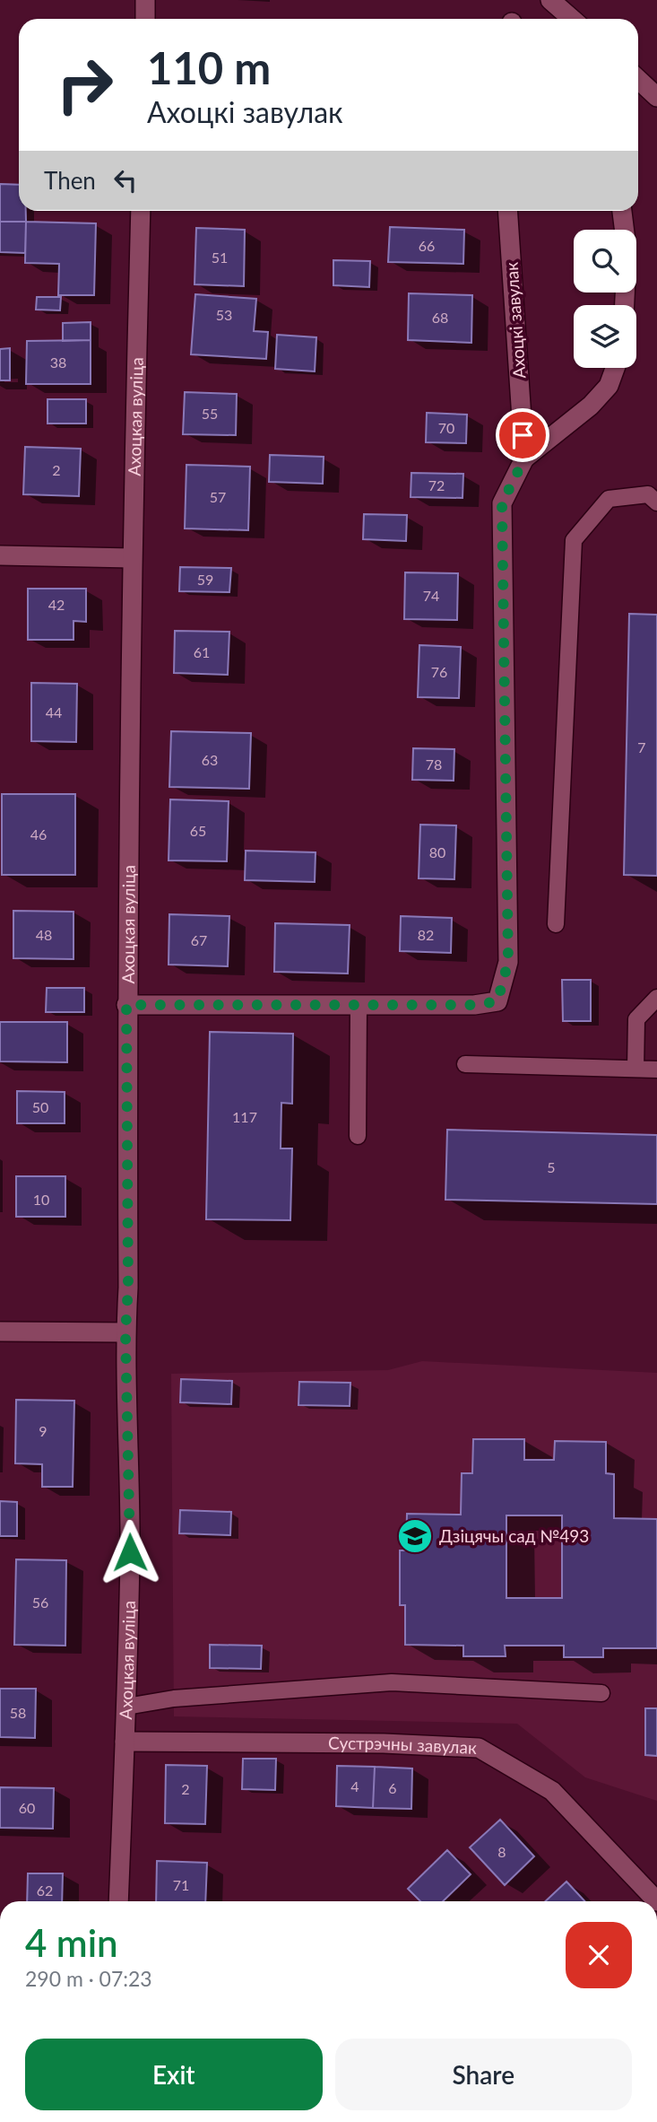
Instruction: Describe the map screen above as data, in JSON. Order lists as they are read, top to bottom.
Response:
{
  "streets": {
    "street": ["Ахоцкі завулак", "Ахоцкая вуліца", "Сустрэчны завулак"]
  },
  "crossings": [
    ["Ахоцкая вуліца", "Сустрэчны завулак"]
  ],
  "places": {
    "school or university": ["Дзіцячы сад №493"]
  },
  "house_numbers": [
    "66",
    "51",
    "53",
    "68",
    "38",
    "55",
    "70",
    "2",
    "72",
    "57",
    "59",
    "74",
    "42",
    "61",
    "76",
    "44",
    "7",
    "63",
    "78",
    "65",
    "46",
    "80",
    "48",
    "82",
    "67",
    "50",
    "117",
    "5",
    "10",
    "9",
    "56",
    "58",
    "4",
    "6",
    "2",
    "60",
    "8",
    "71",
    "62"
  ],
  "page": {
    "turn": ["110 m", "Ахоцкі завулак"],
    "then": "Then",
    "heading": ["4 min", "290 m · 07:23"],
    "buttons": ["Exit", "Share"]
  }
}
